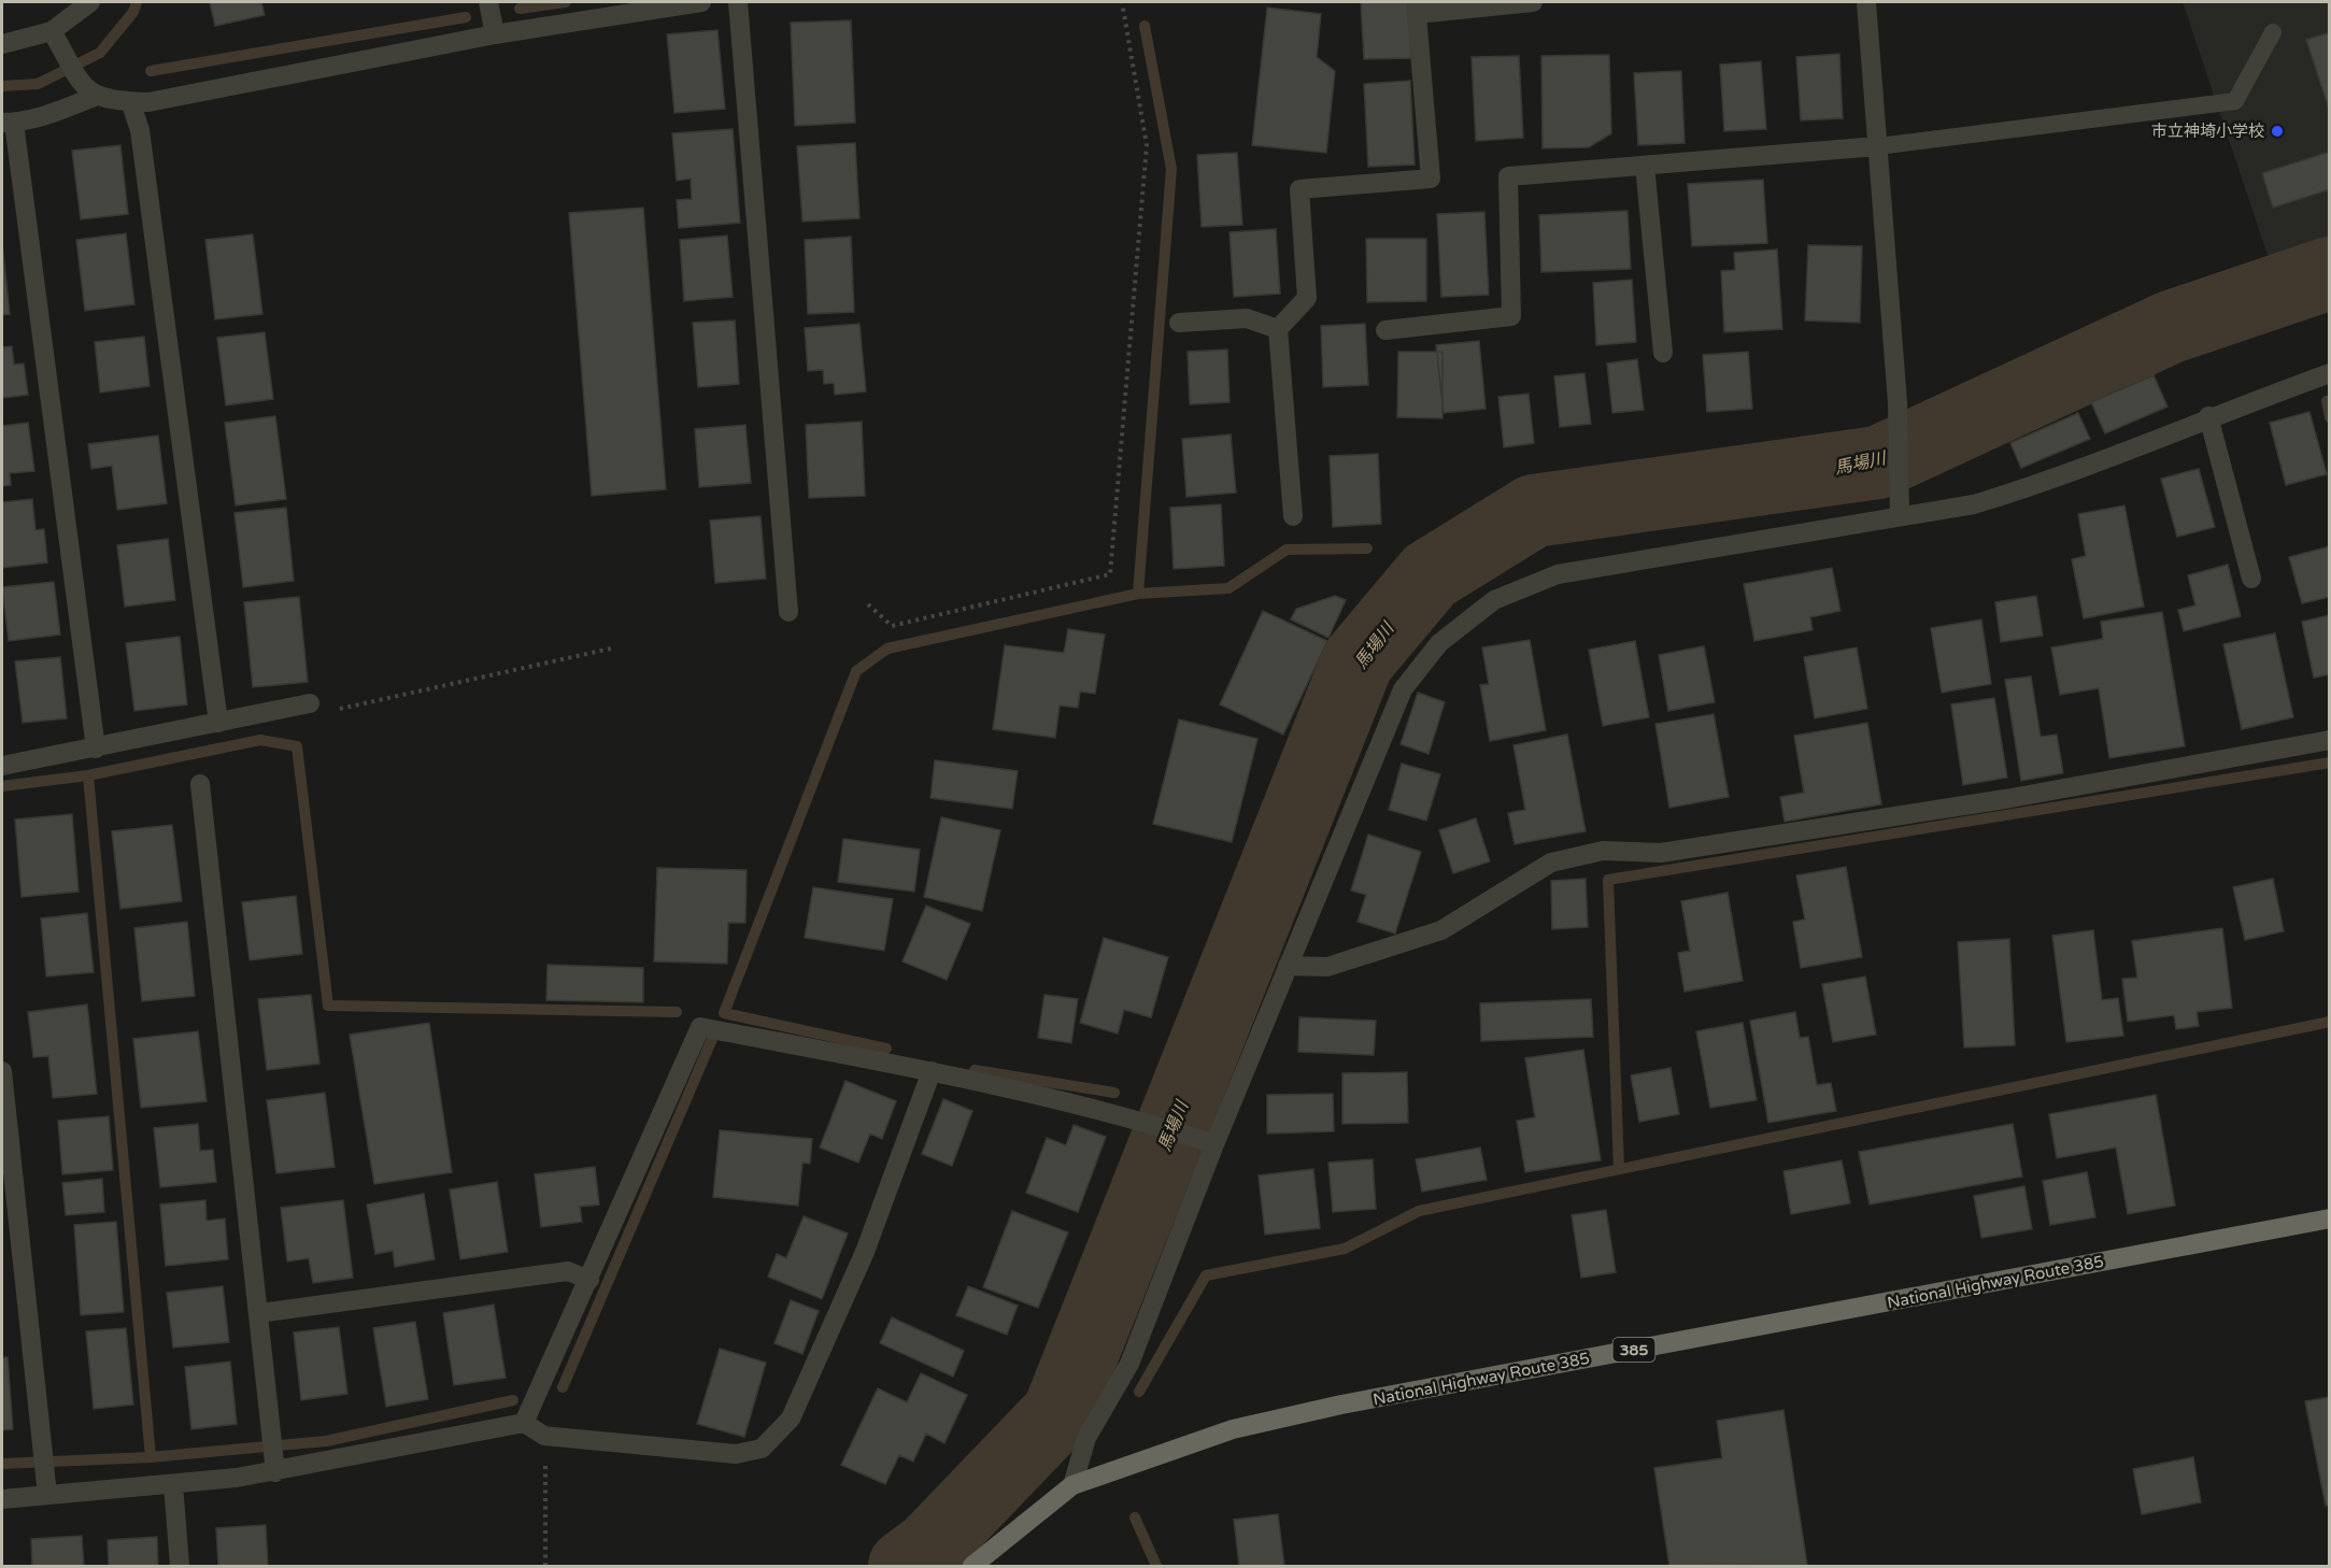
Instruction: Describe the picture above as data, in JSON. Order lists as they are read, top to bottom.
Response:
{
  "streets": {
    "highway": ["National Highway Route 385", "385"]
  },
  "water": ["馬場川"],
  "places": ["市立神埼小学校"]
}
